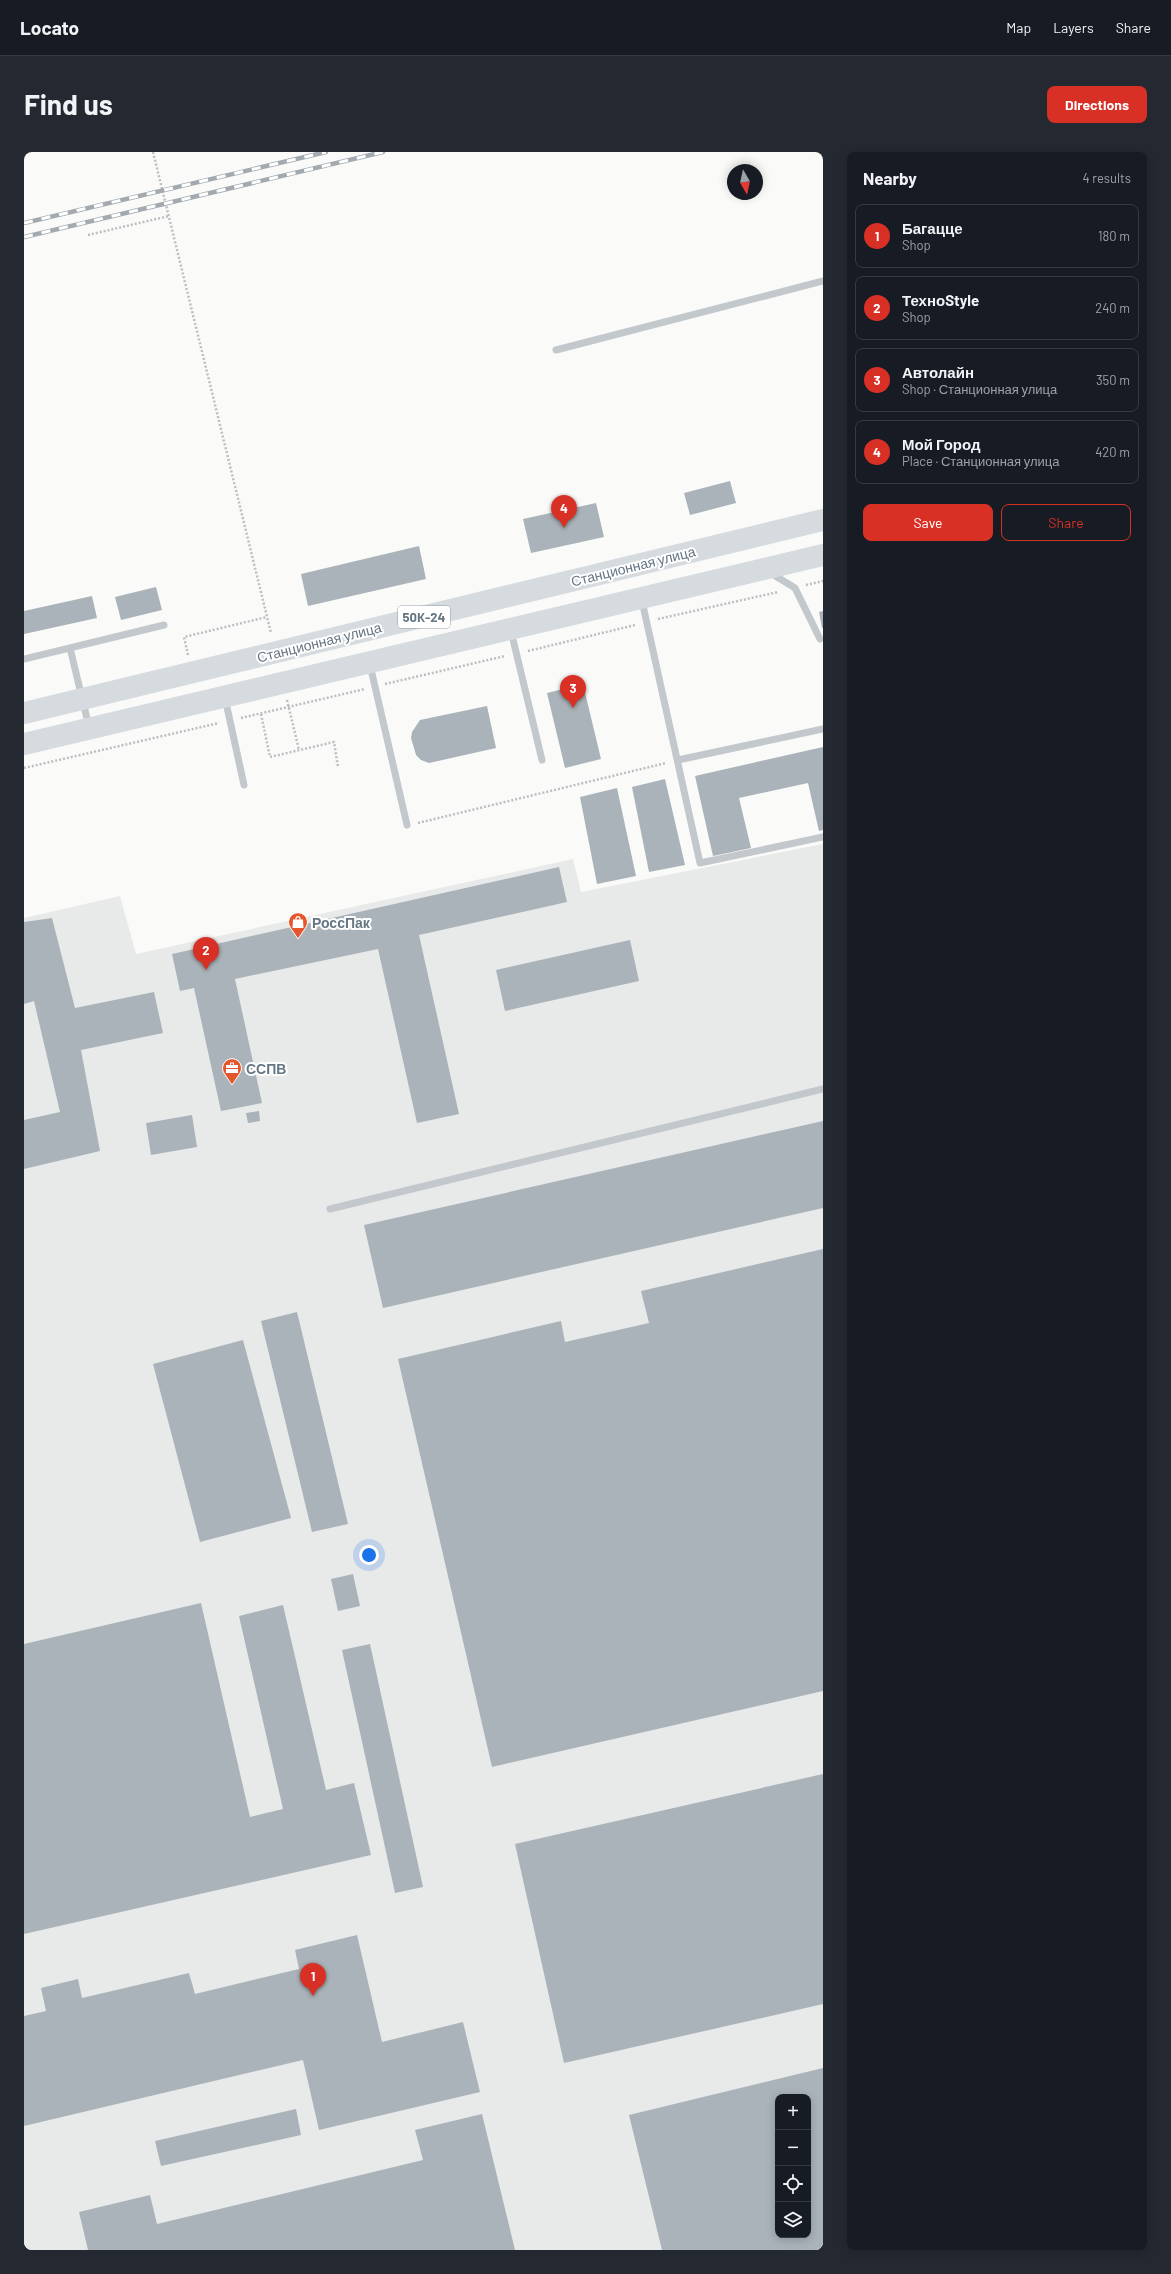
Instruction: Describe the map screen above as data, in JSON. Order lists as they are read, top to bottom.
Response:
{
  "streets": {
    "main road": ["Станционная улица", "50К-24"]
  },
  "places": {
    "shop": ["РоссПак"],
    "office": ["ССПВ"]
  },
  "north": "bottom",
  "page": {
    "header": "Locato",
    "nav": ["Map", "Layers", "Share"],
    "buttons": [
      "Directions",
      ["Save", "Share"]
    ],
    "title": "Find us",
    "heading": ["Nearby", "4 results"],
    "list": [
      {
        "mark": "1",
        "name": "Багацце",
        "note": "Shop",
        "value": "180 m"
      },
      {
        "mark": "2",
        "name": "ТехноStyle",
        "note": "Shop",
        "value": "240 m"
      },
      {
        "mark": "3",
        "name": "Автолайн",
        "note": "Shop · Станционная улица",
        "value": "350 m"
      },
      {
        "mark": "4",
        "name": "Мой Город",
        "note": "Place · Станционная улица",
        "value": "420 m"
      }
    ],
    "pins": [
      "4",
      "3",
      "2",
      "1"
    ],
    "map_buttons": ["+", "−"]
  }
}
